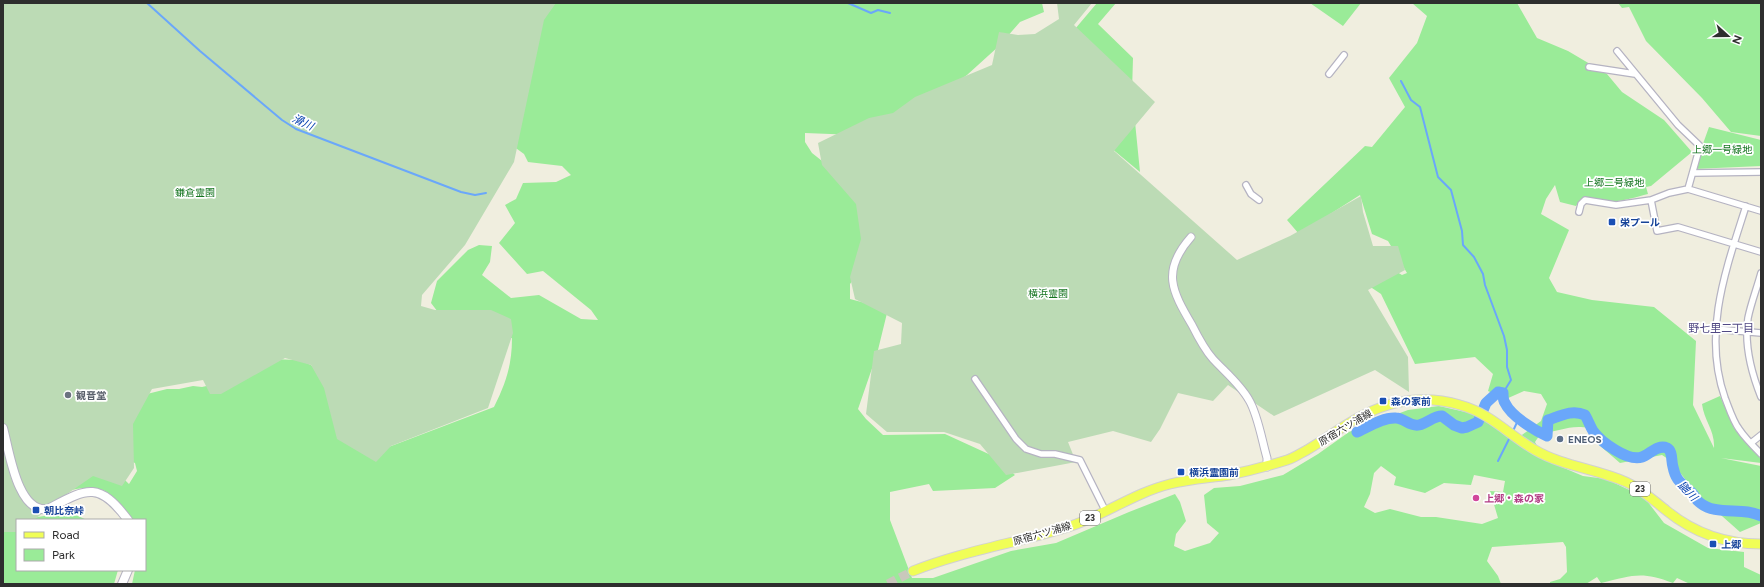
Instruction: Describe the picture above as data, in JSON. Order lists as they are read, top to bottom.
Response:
{
  "streets": {
    "main road": ["原宿六ツ浦線", "23"]
  },
  "districts": ["野七里二丁目"],
  "water": ["滑川", "鼬川"],
  "parks": [
    "上郷一号緑地",
    "上郷二号緑地",
    "鎌倉霊園",
    "横浜霊園"
  ],
  "places": {
    "transit": [
      "栄プール",
      "森の家前",
      "横浜霊園前",
      "朝比奈峠",
      "上郷"
    ],
    "other": ["観音堂", "ENEOS", "上郷・森の家"]
  },
  "legend": ["Road", "Park"],
  "north": "right"
}
